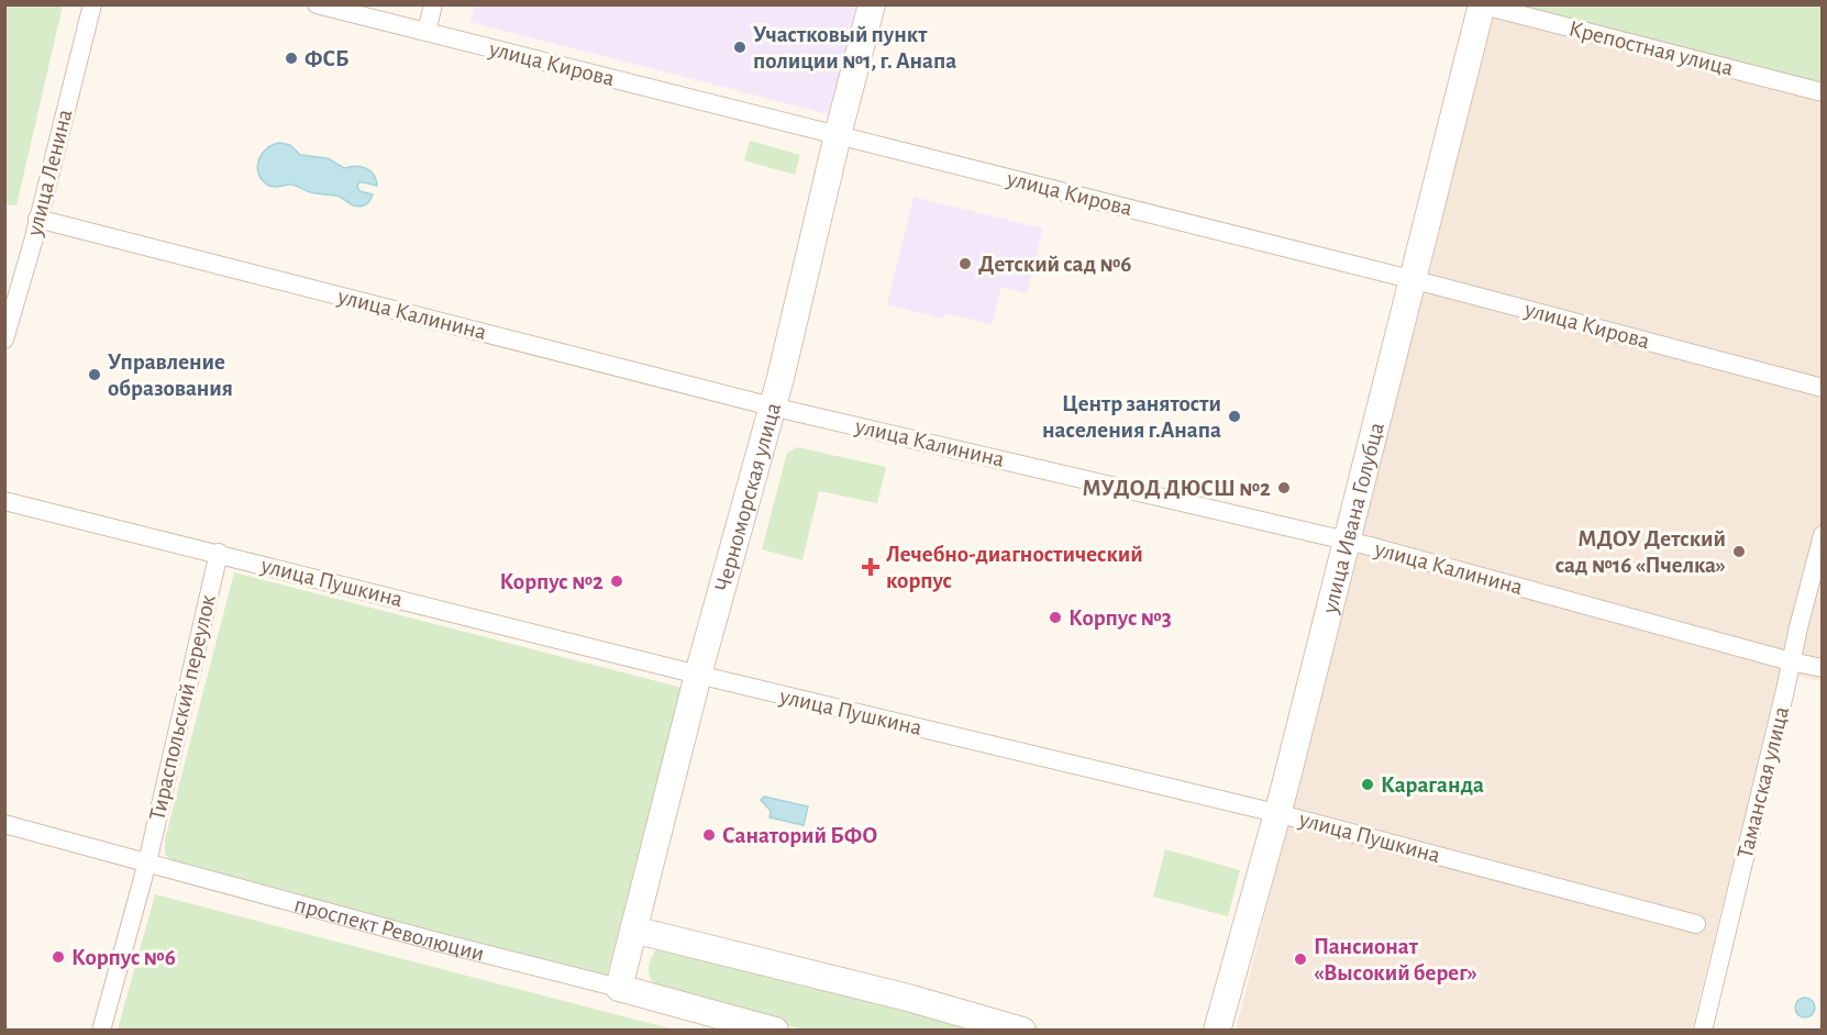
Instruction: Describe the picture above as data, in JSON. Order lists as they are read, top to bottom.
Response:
{
  "streets": {
    "street": [
      "Крепостная улица",
      "улица Кирова",
      "улица Ленина",
      "улица Калинина",
      "Черноморская улица",
      "улица Ивана Голубца",
      "улица Пушкина",
      "Тираспольский переулок",
      "Таманская улица",
      "проспект Революции"
    ]
  },
  "crossings": [
    ["Крепостная улица", "улица Ивана Голубца"],
    ["улица Кирова", "Черноморская улица"],
    ["улица Кирова", "улица Ивана Голубца"],
    ["улица Ленина", "улица Калинина"],
    ["улица Калинина", "Черноморская улица"],
    ["улица Калинина", "улица Ивана Голубца"],
    ["улица Калинина", "Таманская улица"],
    ["Черноморская улица", "улица Пушкина"],
    ["Черноморская улица", "проспект Революции"],
    ["улица Ивана Голубца", "улица Пушкина"],
    ["улица Пушкина", "Тираспольский переулок"],
    ["Тираспольский переулок", "проспект Революции"]
  ],
  "places": {
    "other": [
      "Участковый пункт полиции №1, г. Анапа",
      "ФСБ",
      "Детский сад №6",
      "Управление образования",
      "Центр занятости населения г.Анапа",
      "МУДОД ДЮСШ №2",
      "МДОУ Детский сад №16 «Пчелка»",
      "Корпус №2",
      "Корпус №3",
      "Караганда",
      "Санаторий БФО",
      "Корпус №6",
      "Пансионат «Высокий берег»"
    ],
    "health": ["Лечебно-диагностический корпус"]
  }
}
